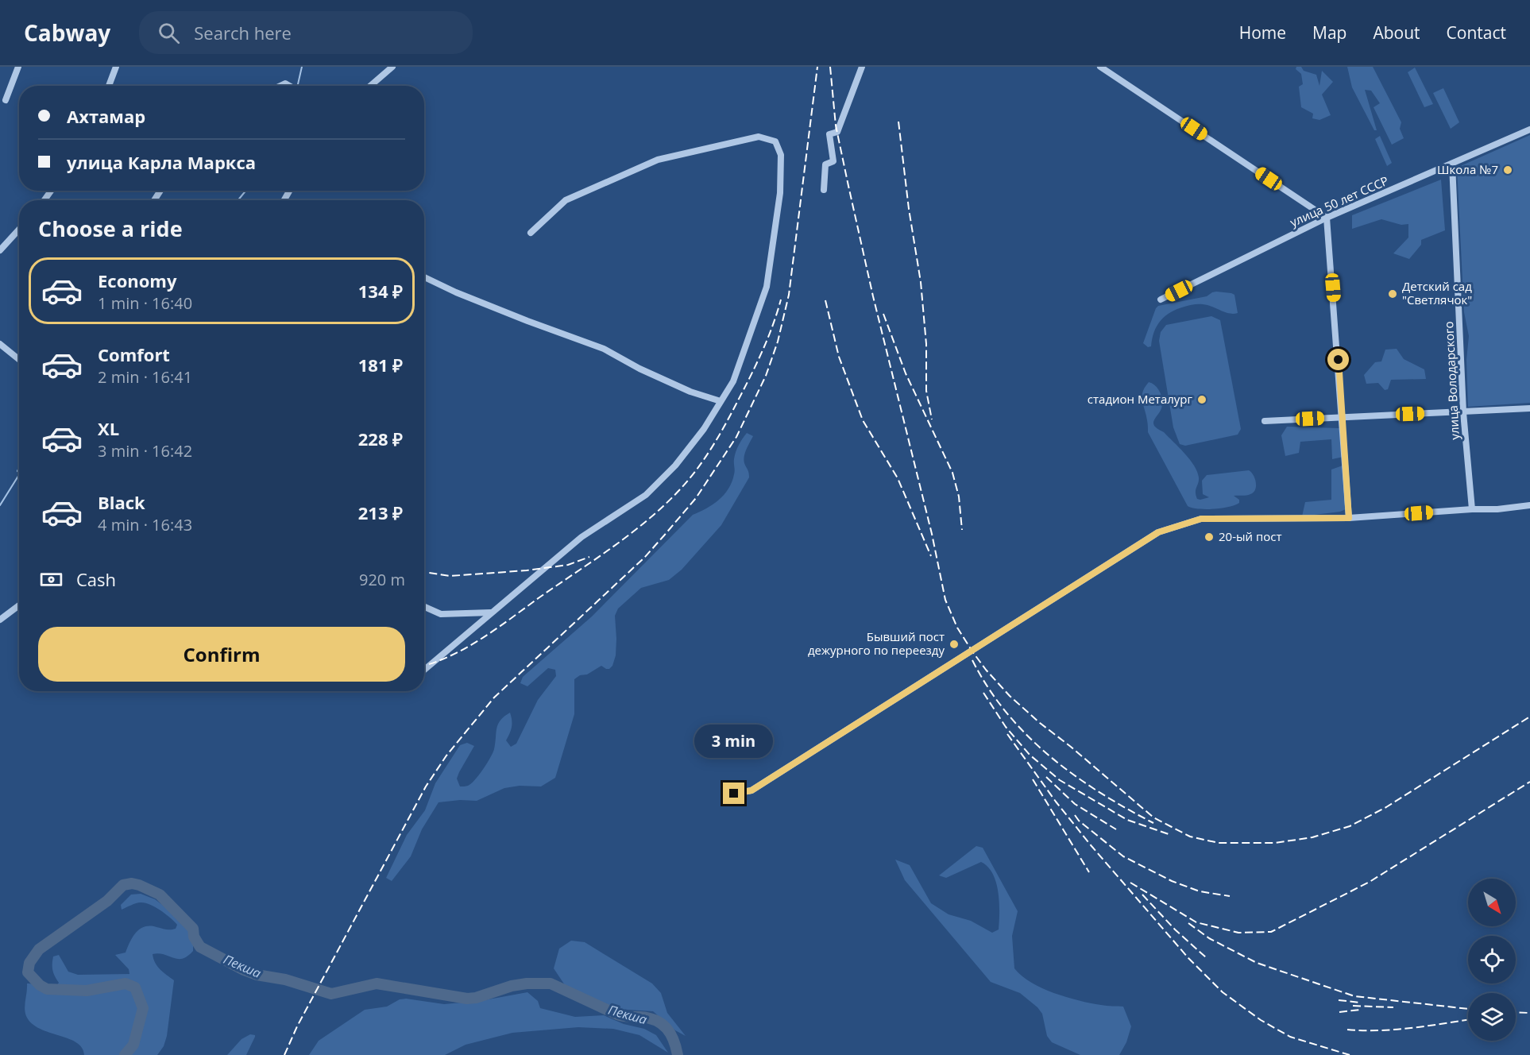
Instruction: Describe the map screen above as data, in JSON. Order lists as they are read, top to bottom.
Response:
{
  "streets": {
    "street": ["улица 50 лет СССР", "улица Володарского"]
  },
  "crossings": [
    ["улица 50 лет СССР", "улица Володарского"]
  ],
  "water": ["Пекша"],
  "places": [
    "Школа №7",
    "Детский сад \"Светлячок\"",
    "стадион Металург",
    "20-ый пост",
    "Бывший пост дежурного по переезду"
  ],
  "north": "bottom right",
  "page": {
    "header": "Cabway",
    "search": "Search here",
    "nav": [
      "Home",
      "Map",
      "About",
      "Contact"
    ],
    "banner": ["Ахтамар", "улица Карла Маркса"],
    "heading": "Choose a ride",
    "list": [
      {
        "name": "Economy",
        "note": "1 min · 16:40",
        "value": "134 ₽"
      },
      {
        "name": "Comfort",
        "note": "2 min · 16:41",
        "value": "181 ₽"
      },
      {
        "name": "XL",
        "note": "3 min · 16:42",
        "value": "228 ₽"
      },
      {
        "name": "Black",
        "note": "4 min · 16:43",
        "value": "213 ₽"
      }
    ],
    "pay": ["Cash", "920 m"],
    "buttons": "Confirm",
    "bubble": "3 min"
  }
}
